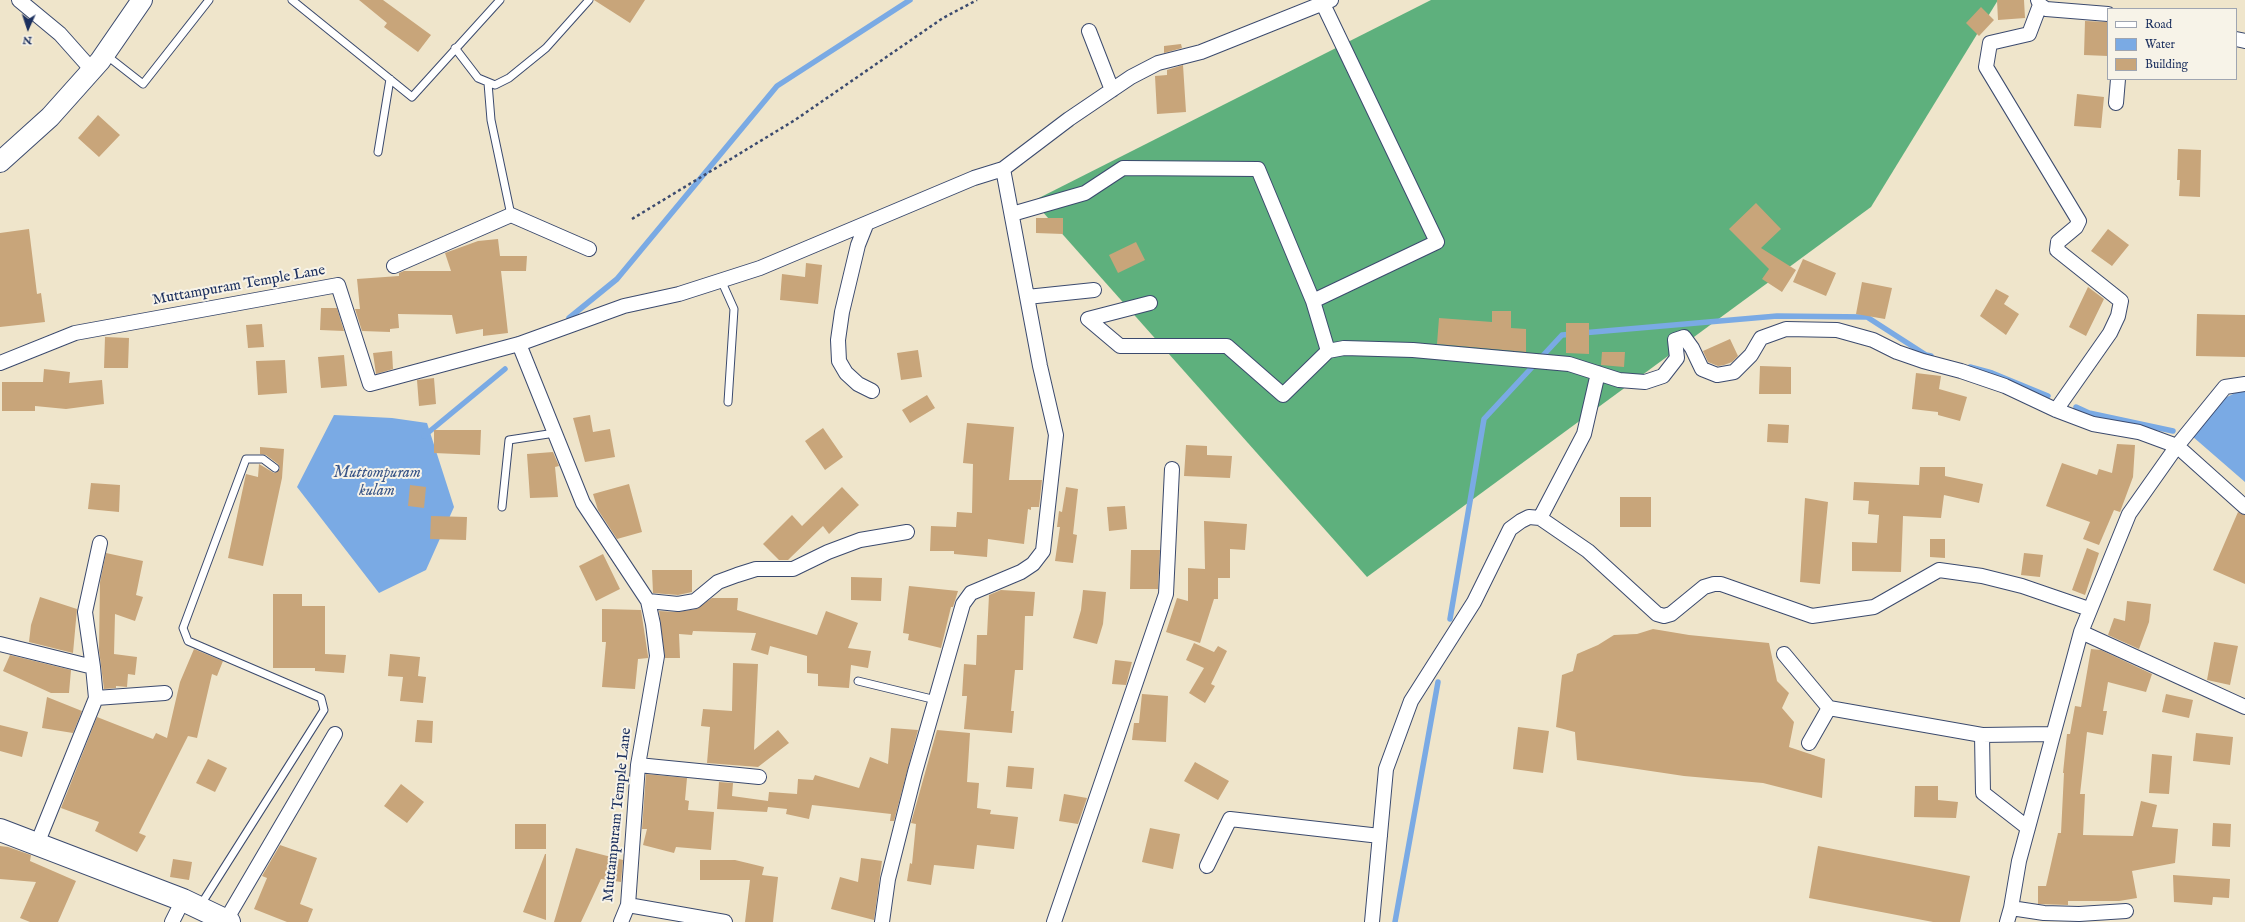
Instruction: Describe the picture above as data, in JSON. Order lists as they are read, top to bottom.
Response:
{
  "streets": {
    "street": ["Muttampuram Temple Lane"]
  },
  "water": ["Muttompuram kulam"],
  "legend": ["Road", "Water", "Building"],
  "north": "bottom"
}
